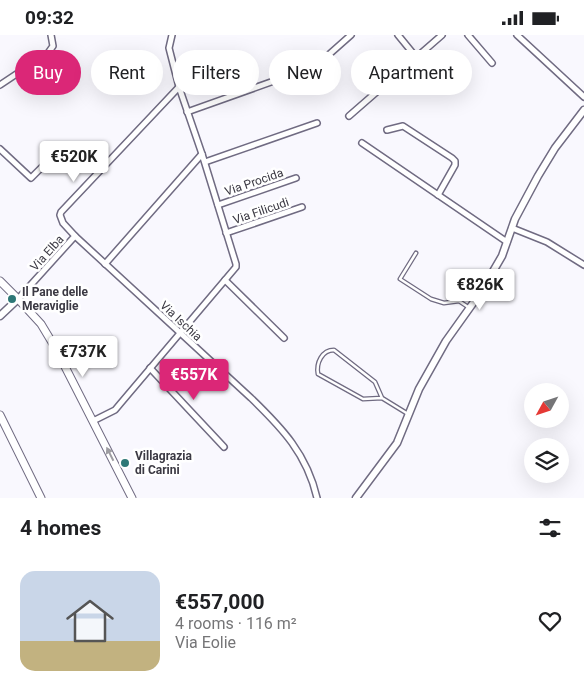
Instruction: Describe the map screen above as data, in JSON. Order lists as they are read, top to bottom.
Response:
{
  "streets": {
    "street": [
      "Via Procida",
      "Via Filicudi",
      "Via Elba",
      "Via Ischia"
    ]
  },
  "crossings": [
    ["Via Elba", "Via Ischia"]
  ],
  "places": ["Il Pane delle Meraviglie", "Villagrazia di Carini"],
  "north": "bottom left",
  "page": {
    "status": "09:32",
    "chip": [
      "Buy",
      "Rent",
      "Filters",
      "New",
      "Apartment"
    ],
    "price": [
      "€520K",
      "€826K",
      "€737K",
      "€557K"
    ],
    "heading": "4 homes",
    "list": [
      {
        "name": "€557,000",
        "note": "4 rooms · 116 m² · Via Eolie"
      }
    ]
  }
}
